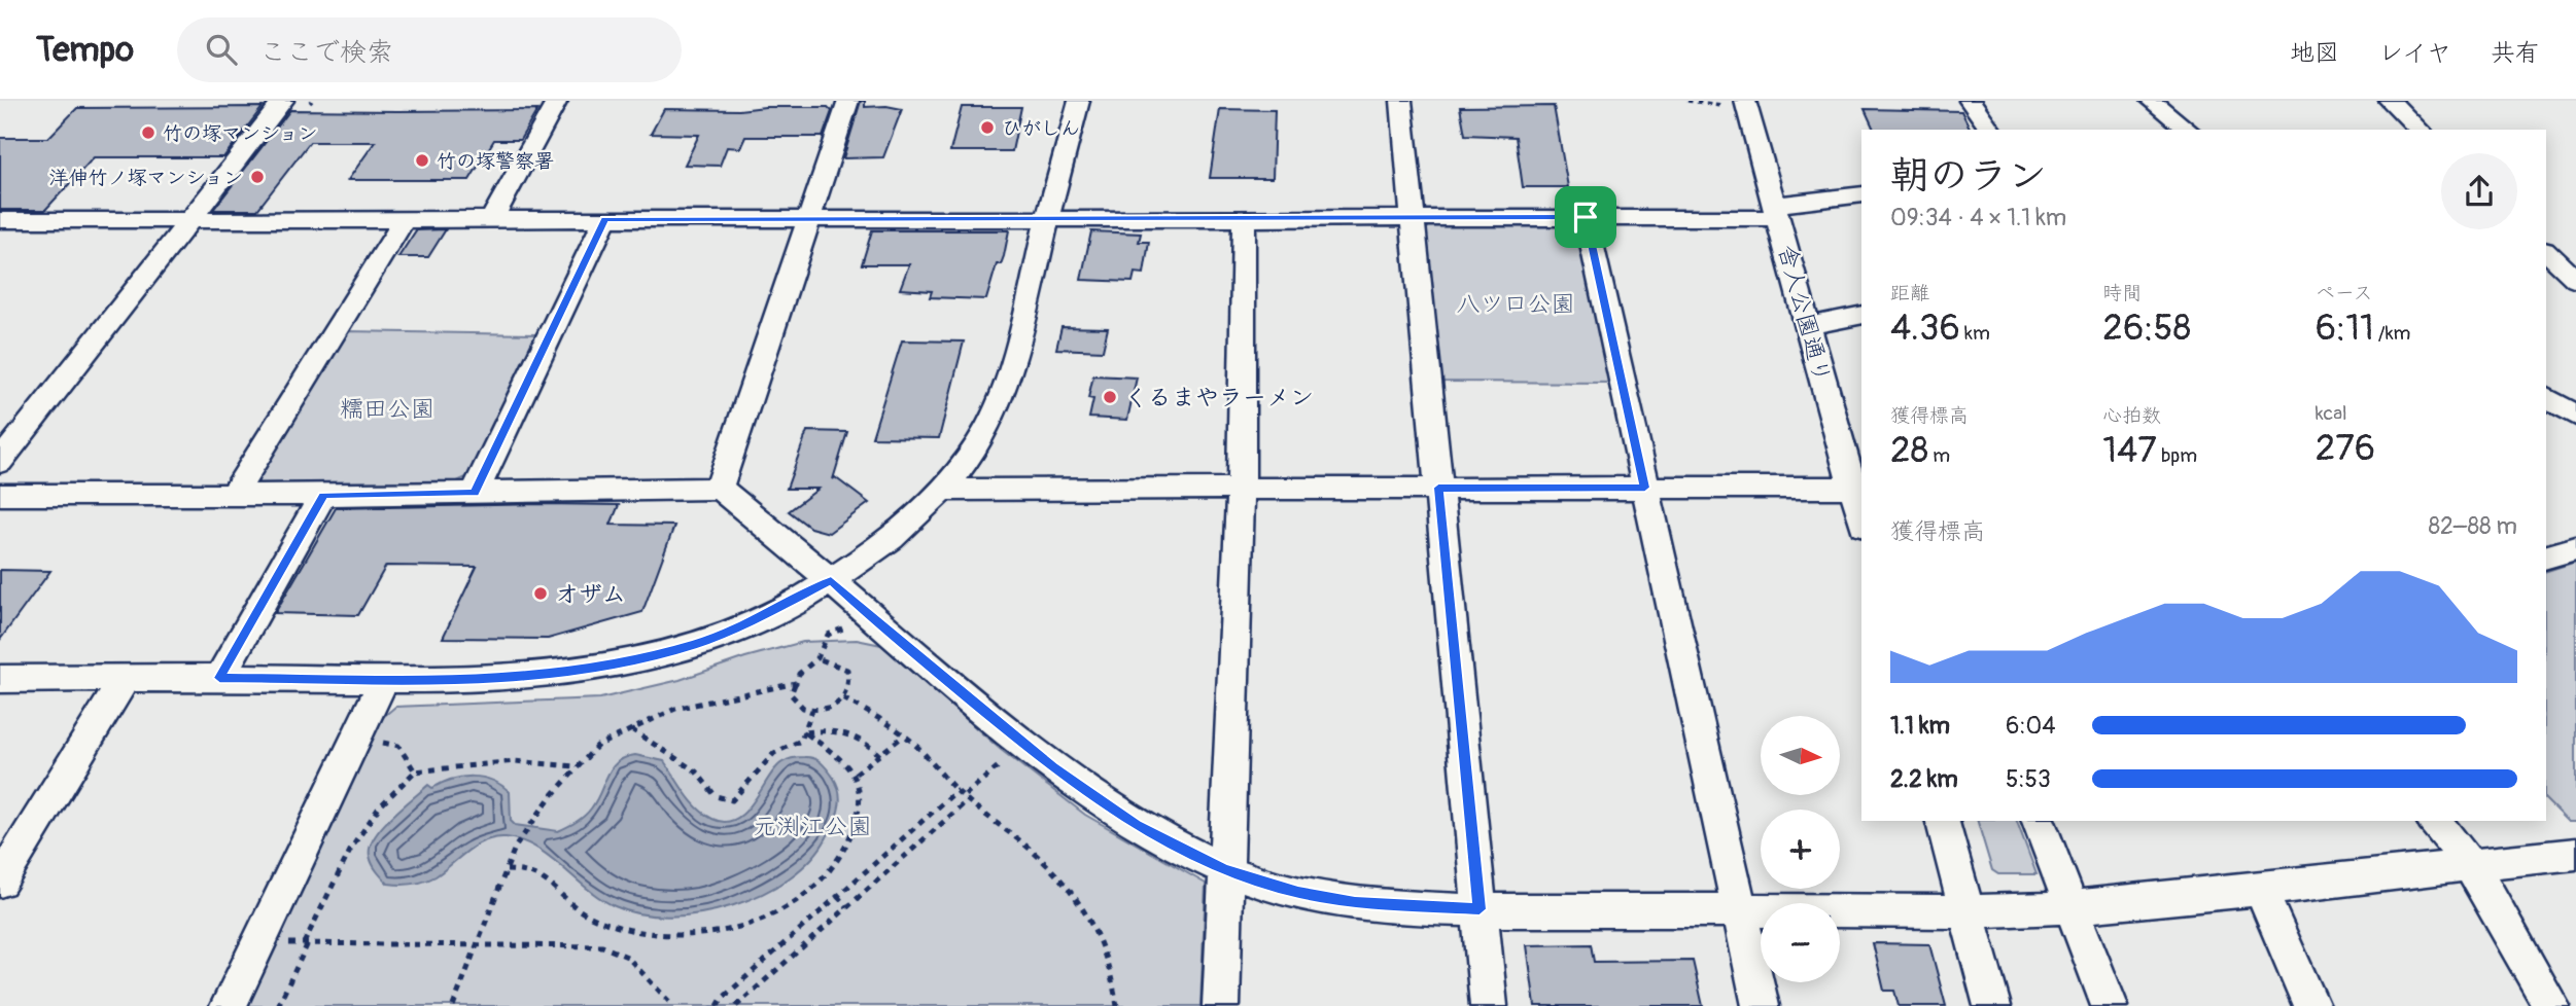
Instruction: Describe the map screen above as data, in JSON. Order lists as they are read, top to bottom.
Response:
{
  "streets": {
    "street": ["舎人公園通り"]
  },
  "parks": ["八ツ口公園", "糯田公園", "元渕江公園"],
  "places": [
    "ひがしん",
    "竹の塚マンション",
    "竹の塚警察署",
    "洋伸竹ノ塚マンション",
    "くるまやラーメン",
    "オザム"
  ],
  "north": "right",
  "page": {
    "header": "Tempo",
    "search": "ここで検索",
    "nav": ["地図", "レイヤ", "共有"],
    "heading": ["朝のラン", "09:34 · 4 × 1.1 km"],
    "stats": [
      ["距離", "4.36 km"],
      ["時間", "26:58"],
      ["ペース", "6:11 /km"],
      ["獲得標高", "28 m"],
      ["心拍数", "147 bpm"],
      ["kcal", "276"]
    ],
    "chart": ["獲得標高", "82–88 m"],
    "list": [
      {
        "name": "1.1 km",
        "note": "6:04"
      },
      {
        "name": "2.2 km",
        "note": "5:53"
      }
    ],
    "map_buttons": ["+", "−"]
  }
}
